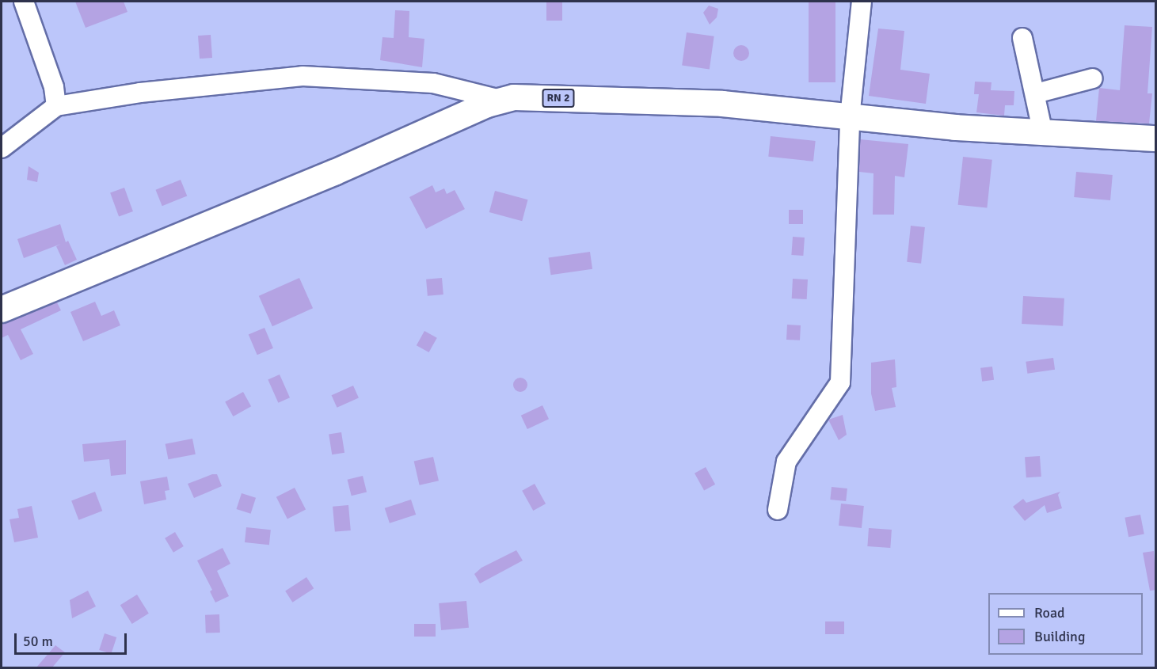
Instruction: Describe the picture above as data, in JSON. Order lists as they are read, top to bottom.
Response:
{
  "streets": {
    "main road": ["RN 2"]
  },
  "legend": ["Road", "Building"],
  "scale_bar": "50 m"
}
